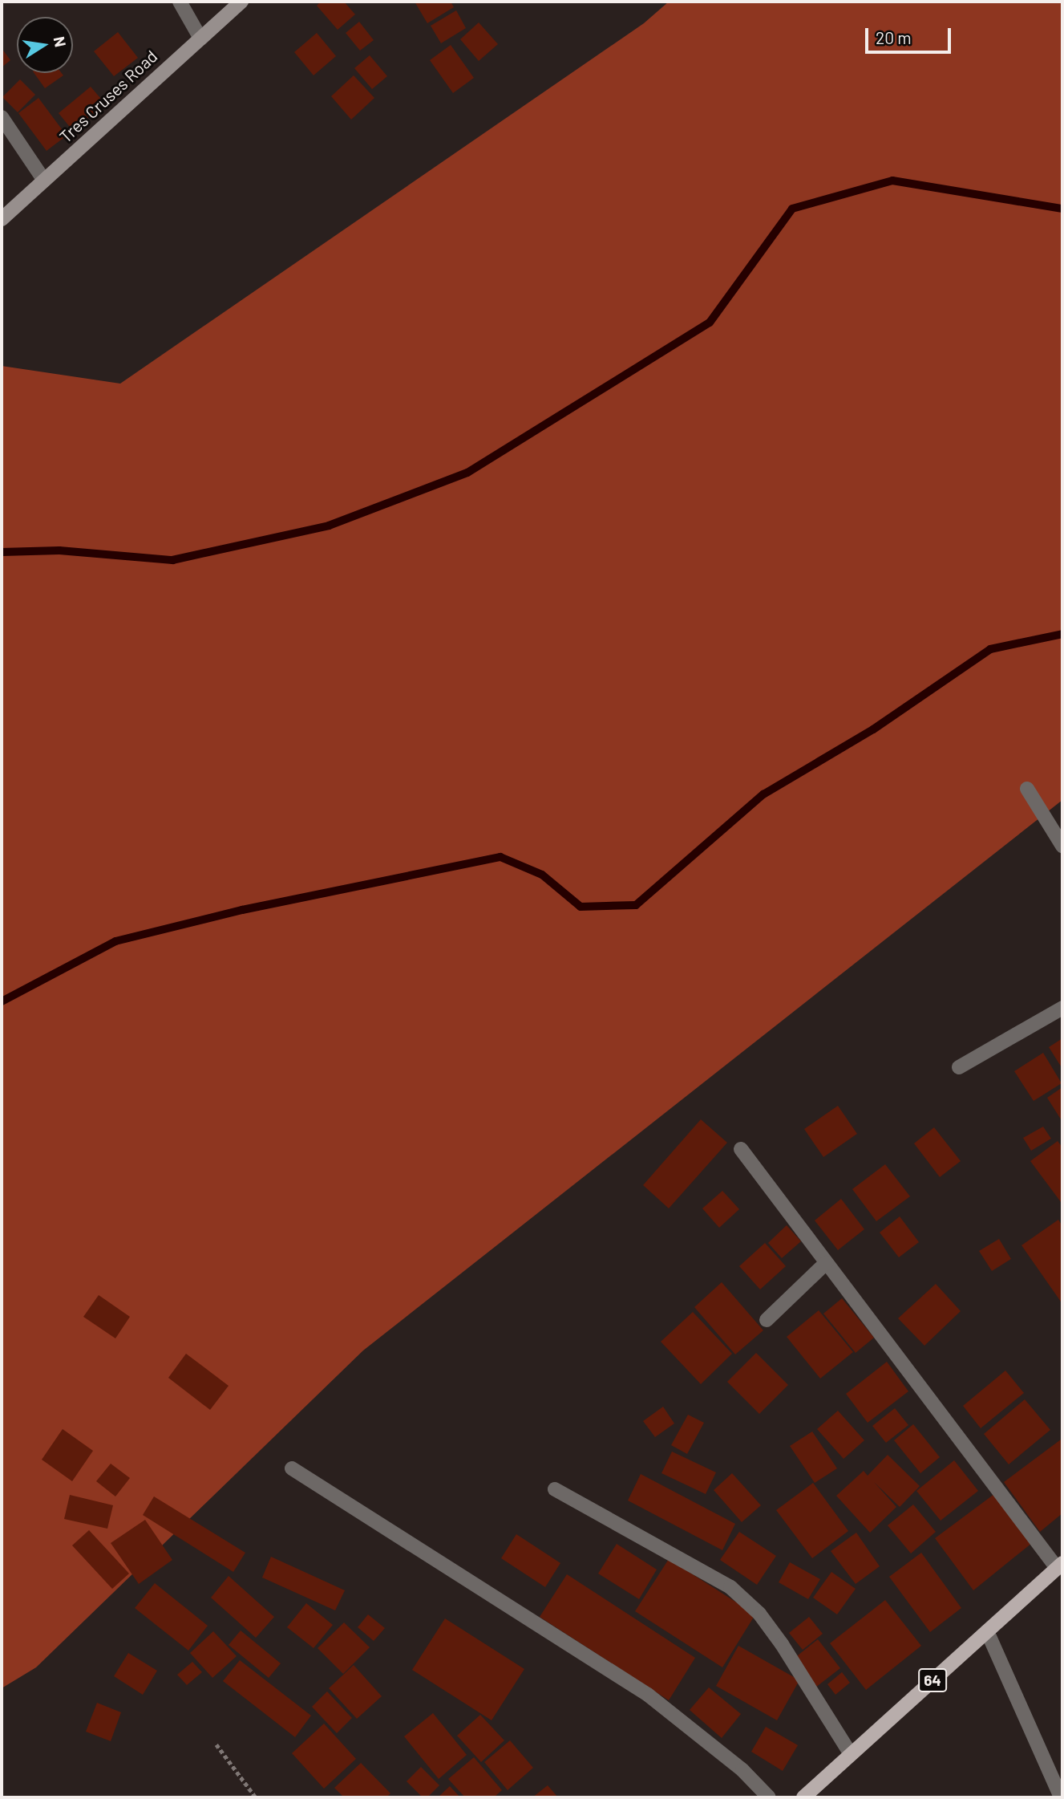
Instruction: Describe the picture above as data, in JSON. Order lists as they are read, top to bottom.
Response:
{
  "streets": {
    "main road": ["Tres Cruses Road", "64"]
  },
  "scale_bar": "20 m",
  "north": "right"
}
